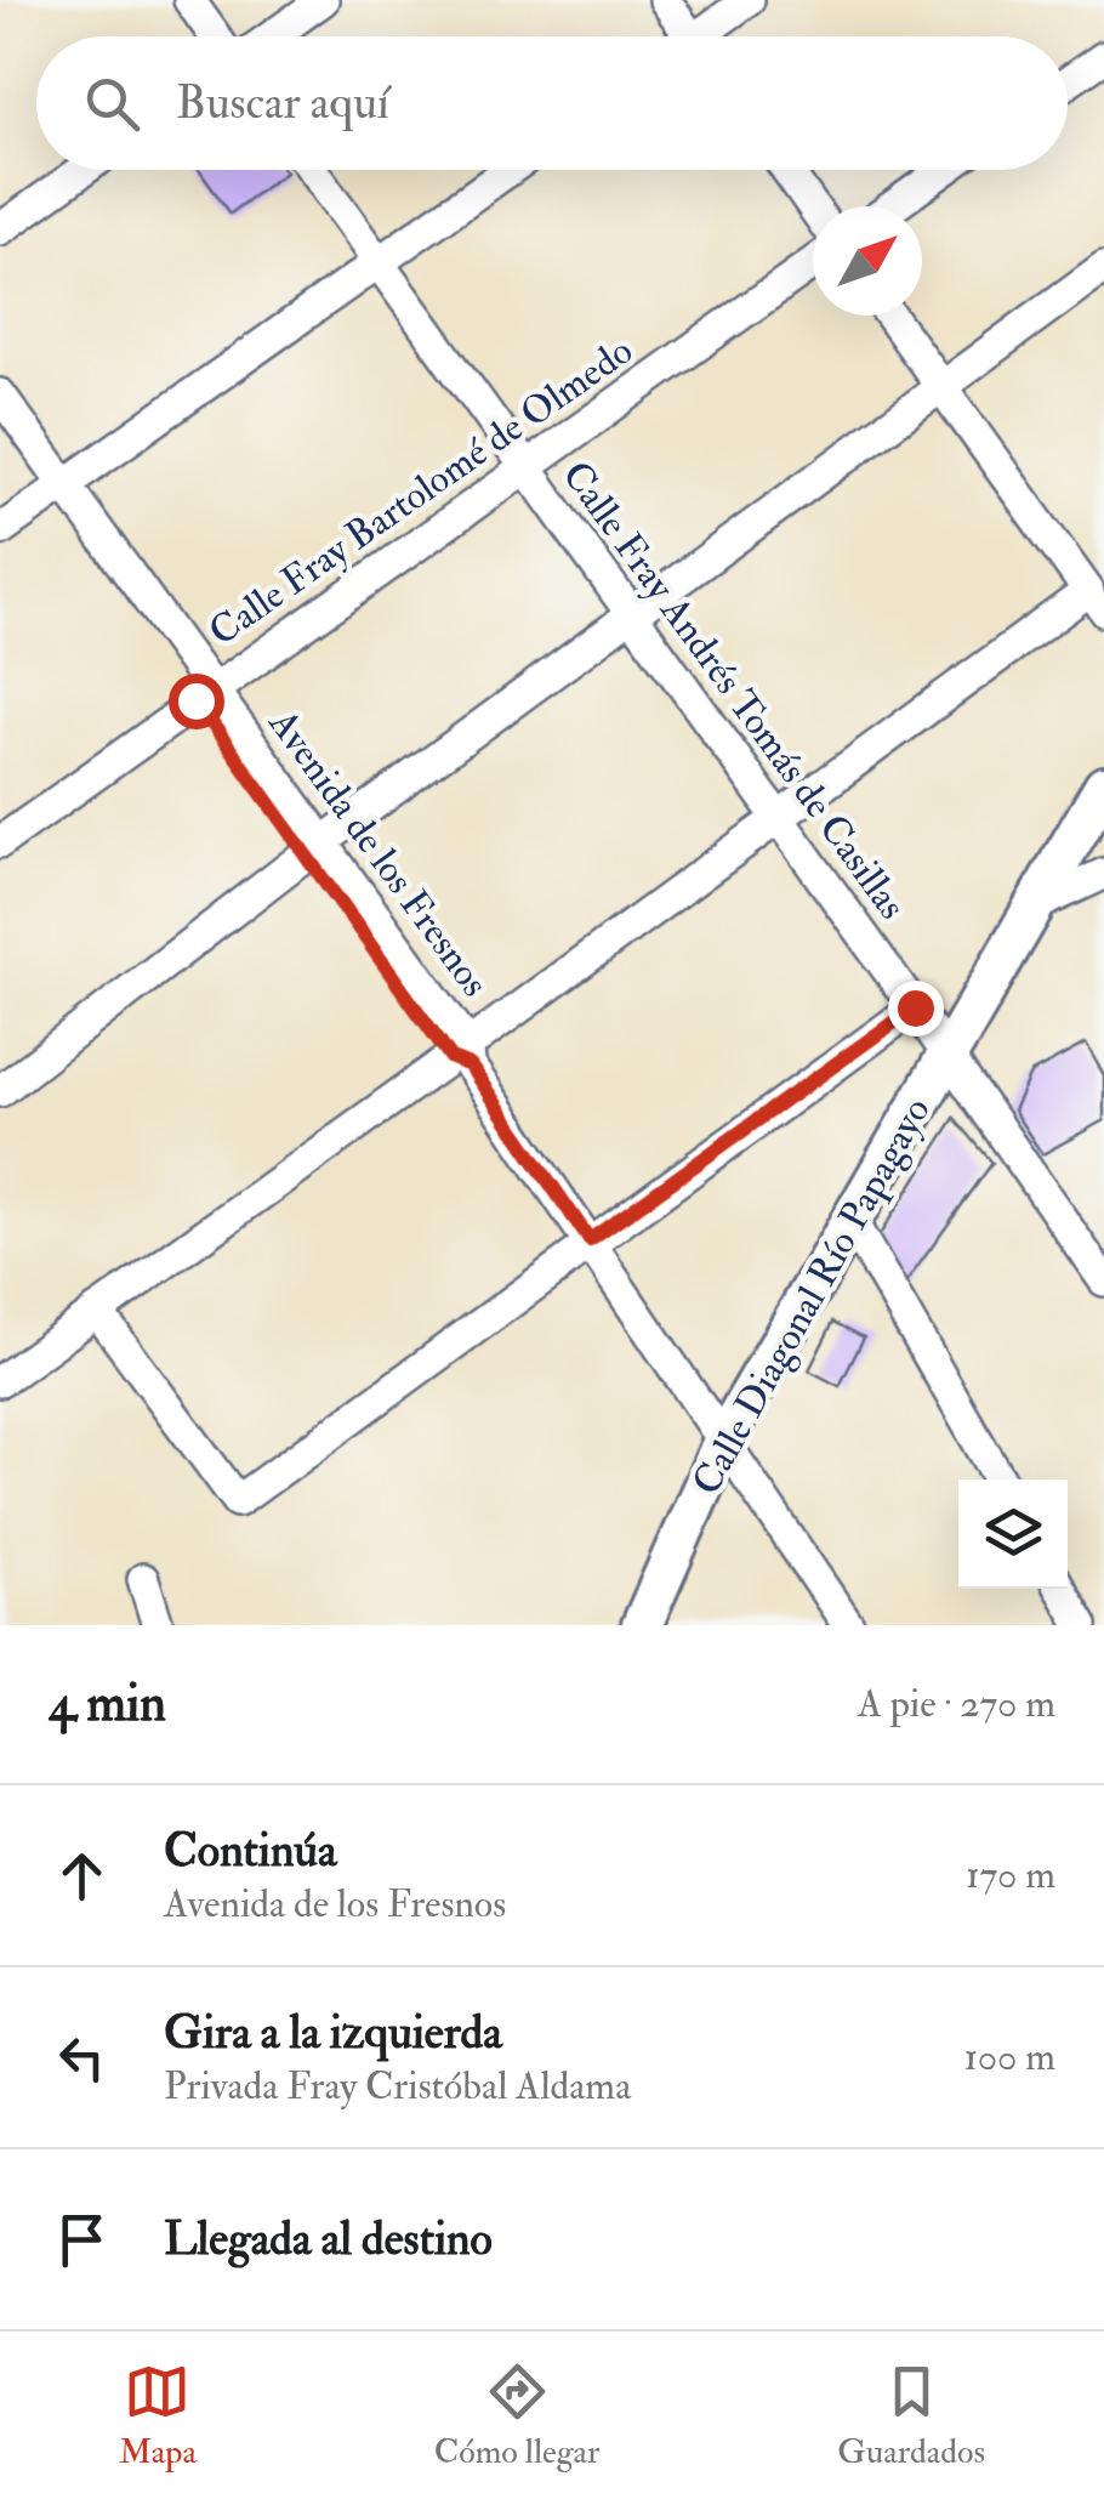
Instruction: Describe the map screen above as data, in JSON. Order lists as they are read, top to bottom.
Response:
{
  "streets": {
    "street": [
      "Calle Fray Bartolomé de Olmedo",
      "Calle Fray Andrés Tomás de Casillas",
      "Avenida de los Fresnos",
      "Calle Diagonal Río Papagayo"
    ]
  },
  "crossings": [
    ["Calle Fray Bartolomé de Olmedo", "Calle Fray Andrés Tomás de Casillas"],
    ["Calle Fray Bartolomé de Olmedo", "Avenida de los Fresnos"],
    ["Calle Fray Andrés Tomás de Casillas", "Calle Diagonal Río Papagayo"],
    ["Avenida de los Fresnos", "Calle Diagonal Río Papagayo"]
  ],
  "north": "top right",
  "page": {
    "search": "Buscar aquí",
    "heading": ["4 min", "A pie · 270 m"],
    "list": [
      ["Continúa", "Avenida de los Fresnos", "170 m"],
      ["Gira a la izquierda", "Privada Fray Cristóbal Aldama", "100 m"],
      "Llegada al destino"
    ],
    "nav": ["Mapa", "Cómo llegar", "Guardados"]
  }
}
